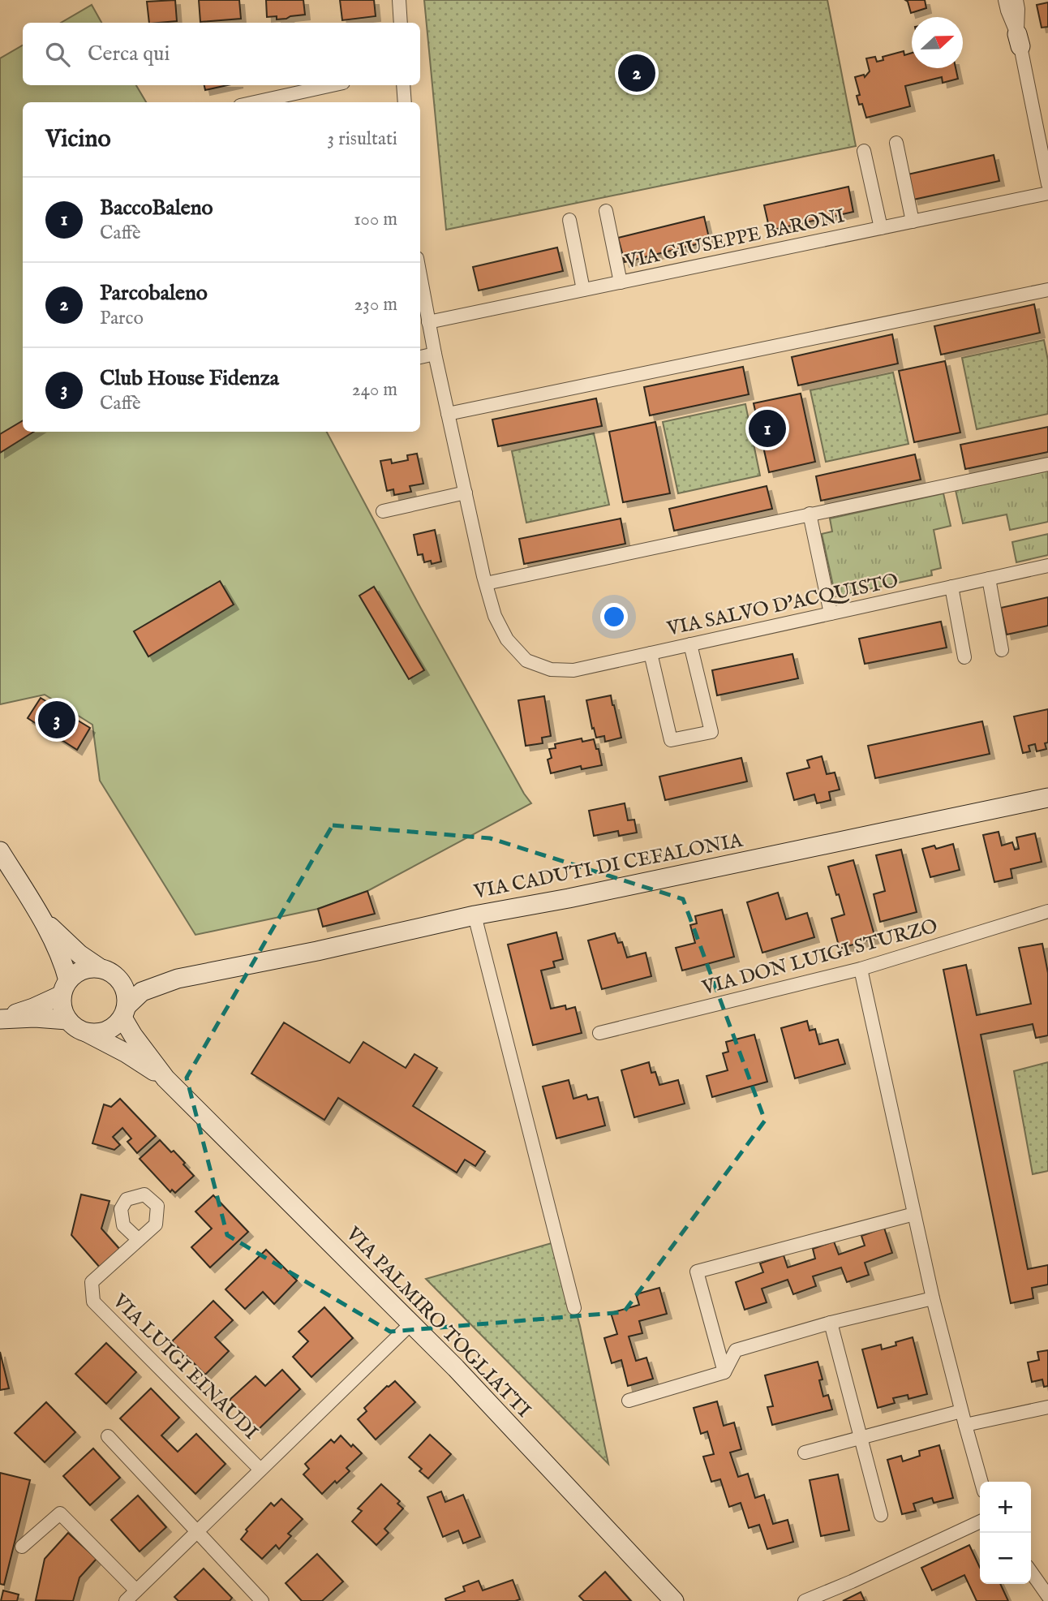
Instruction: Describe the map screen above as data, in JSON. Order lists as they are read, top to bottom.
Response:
{
  "streets": {
    "street": [
      "VIA GIUSEPPE BARONI",
      "VIA SALVO D'ACQUISTO",
      "VIA CADUTI DI CEFALONIA",
      "VIA DON LUIGI STURZO",
      "VIA PALMIRO TOGLIATTI",
      "VIA LUIGI EINAUDI"
    ]
  },
  "crossings": [
    ["VIA CADUTI DI CEFALONIA", "VIA PALMIRO TOGLIATTI"]
  ],
  "north": "right",
  "page": {
    "search": "Cerca qui",
    "pins": ["2", "1", "3"],
    "heading": ["Vicino", "3 risultati"],
    "list": [
      {
        "mark": "1",
        "name": "BaccoBaleno",
        "note": "Caffè",
        "value": "100 m"
      },
      {
        "mark": "2",
        "name": "Parcobaleno",
        "note": "Parco",
        "value": "230 m"
      },
      {
        "mark": "3",
        "name": "Club House Fidenza",
        "note": "Caffè",
        "value": "240 m"
      }
    ],
    "map_buttons": ["+", "−"]
  }
}
